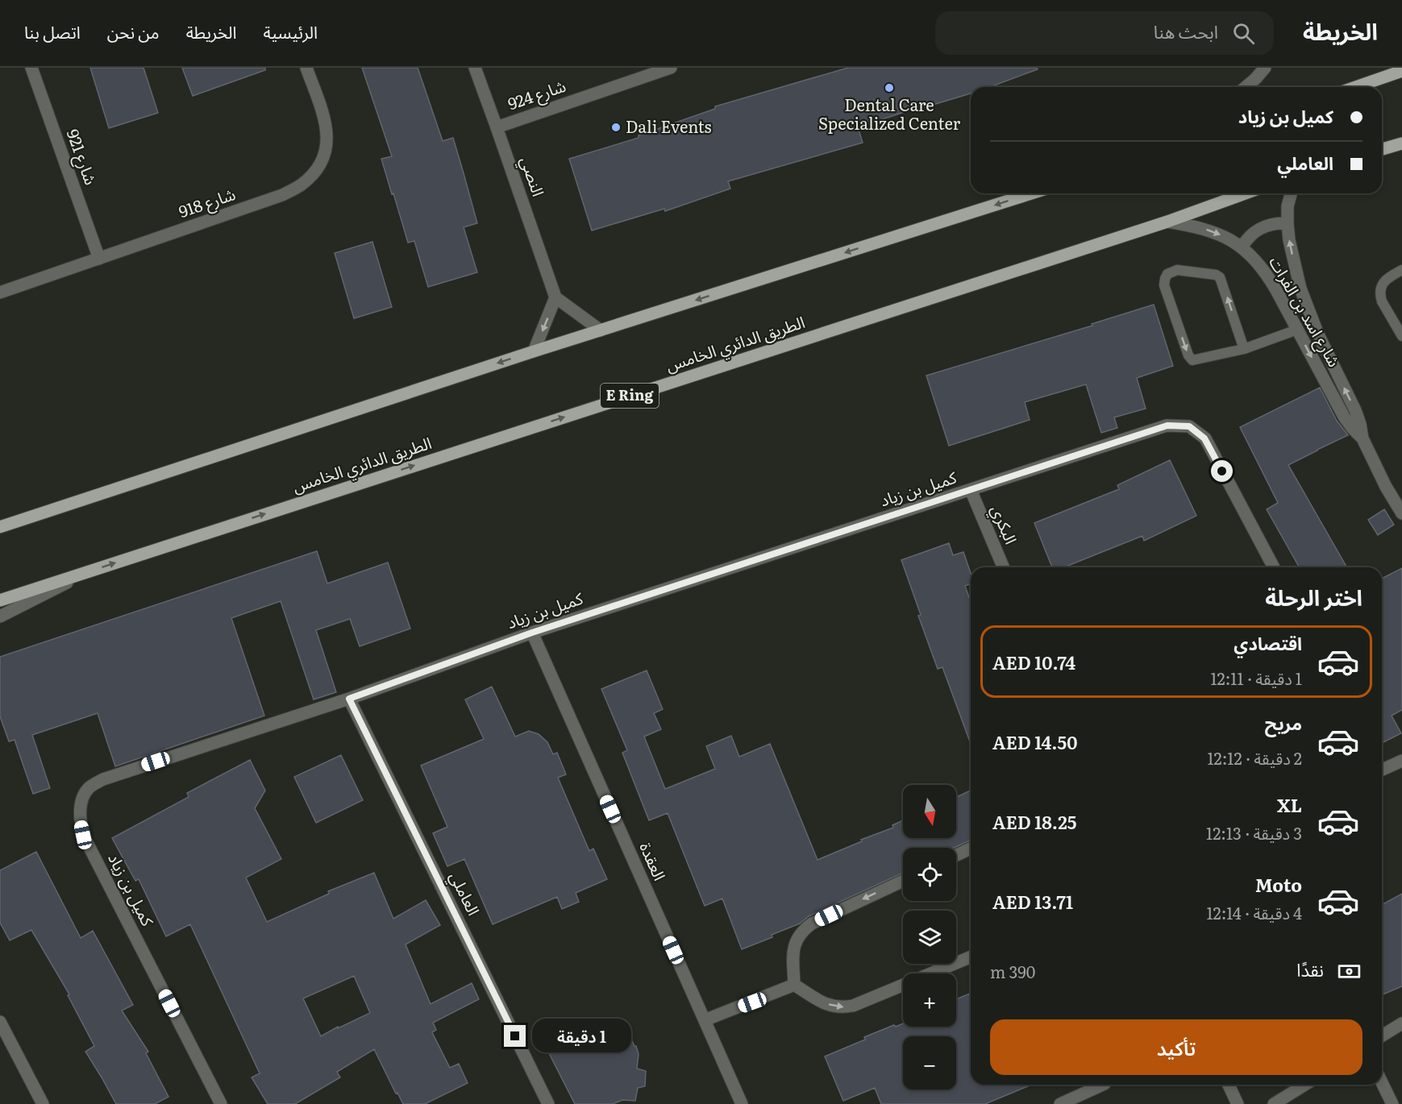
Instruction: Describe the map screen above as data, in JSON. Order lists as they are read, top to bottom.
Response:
{
  "streets": {
    "main road": ["الطريق الدائري الخامس", "E Ring"],
    "street": [
      "شارع 924",
      "شارع 921",
      "النصي",
      "شارع 918",
      "شارع اسد بن الفرات",
      "كميل بن زياد",
      "البكري",
      "العقدة",
      "العاملي"
    ]
  },
  "crossings": [
    ["شارع 924", "النصي"],
    ["شارع 921", "شارع 918"],
    ["شارع اسد بن الفرات", "الطريق الدائري الخامس"],
    ["كميل بن زياد", "البكري"],
    ["كميل بن زياد", "العقدة"],
    ["كميل بن زياد", "العاملي"]
  ],
  "places": ["Dental Care Specialized Center", "Dali Events"],
  "north": "bottom",
  "page": {
    "header": "الخريطة",
    "search": "ابحث هنا",
    "nav": [
      "الرئيسية",
      "الخريطة",
      "من نحن",
      "اتصل بنا"
    ],
    "banner": ["كميل بن زياد", "العاملي"],
    "heading": "اختر الرحلة",
    "list": [
      {
        "name": "اقتصادي",
        "note": "1 دقيقة · 12:11",
        "value": "AED 10.74"
      },
      {
        "name": "مريح",
        "note": "2 دقيقة · 12:12",
        "value": "AED 14.50"
      },
      {
        "name": "XL",
        "note": "3 دقيقة · 12:13",
        "value": "AED 18.25"
      },
      {
        "name": "Moto",
        "note": "4 دقيقة · 12:14",
        "value": "AED 13.71"
      }
    ],
    "map_buttons": ["+", "−"],
    "pay": ["نقدًا", "390 m"],
    "buttons": "تأكيد",
    "bubble": "1 دقيقة"
  }
}
